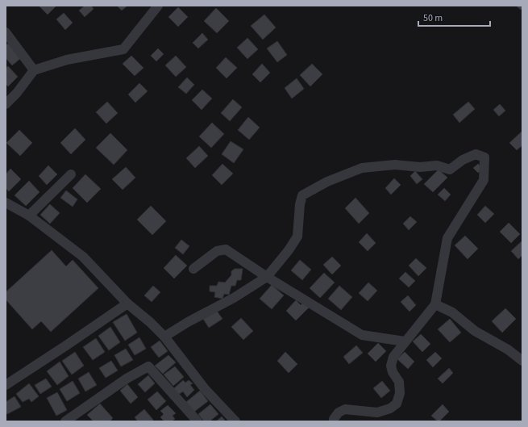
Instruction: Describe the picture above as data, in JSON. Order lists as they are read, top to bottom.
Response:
{
  "scale_bar": "50 m"
}
